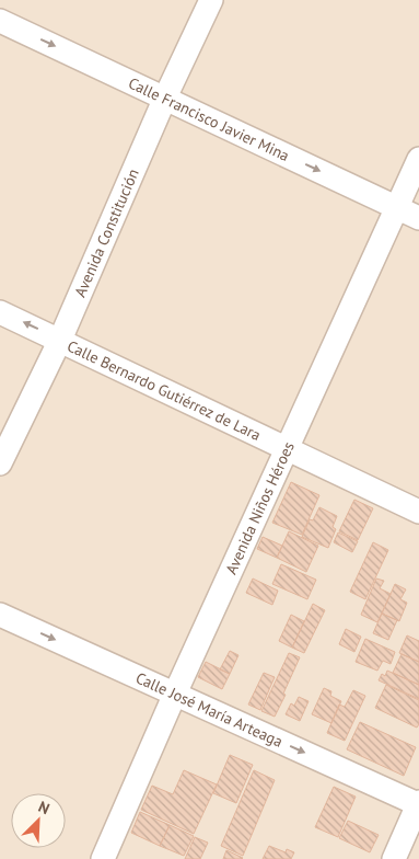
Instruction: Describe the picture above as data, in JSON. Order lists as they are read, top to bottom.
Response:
{
  "streets": {
    "street": [
      "Calle Francisco Javier Mina",
      "Avenida Constitución",
      "Calle Bernardo Gutiérrez de Lara",
      "Avenida Niños Héroes",
      "Calle José María Arteaga"
    ]
  },
  "crossings": [
    ["Calle Francisco Javier Mina", "Avenida Constitución"],
    ["Calle Francisco Javier Mina", "Avenida Niños Héroes"],
    ["Avenida Constitución", "Calle Bernardo Gutiérrez de Lara"],
    ["Calle Bernardo Gutiérrez de Lara", "Avenida Niños Héroes"],
    ["Avenida Niños Héroes", "Calle José María Arteaga"]
  ],
  "one_way": ["Calle Francisco Javier Mina", "Calle José María Arteaga"],
  "north": "top right"
}
